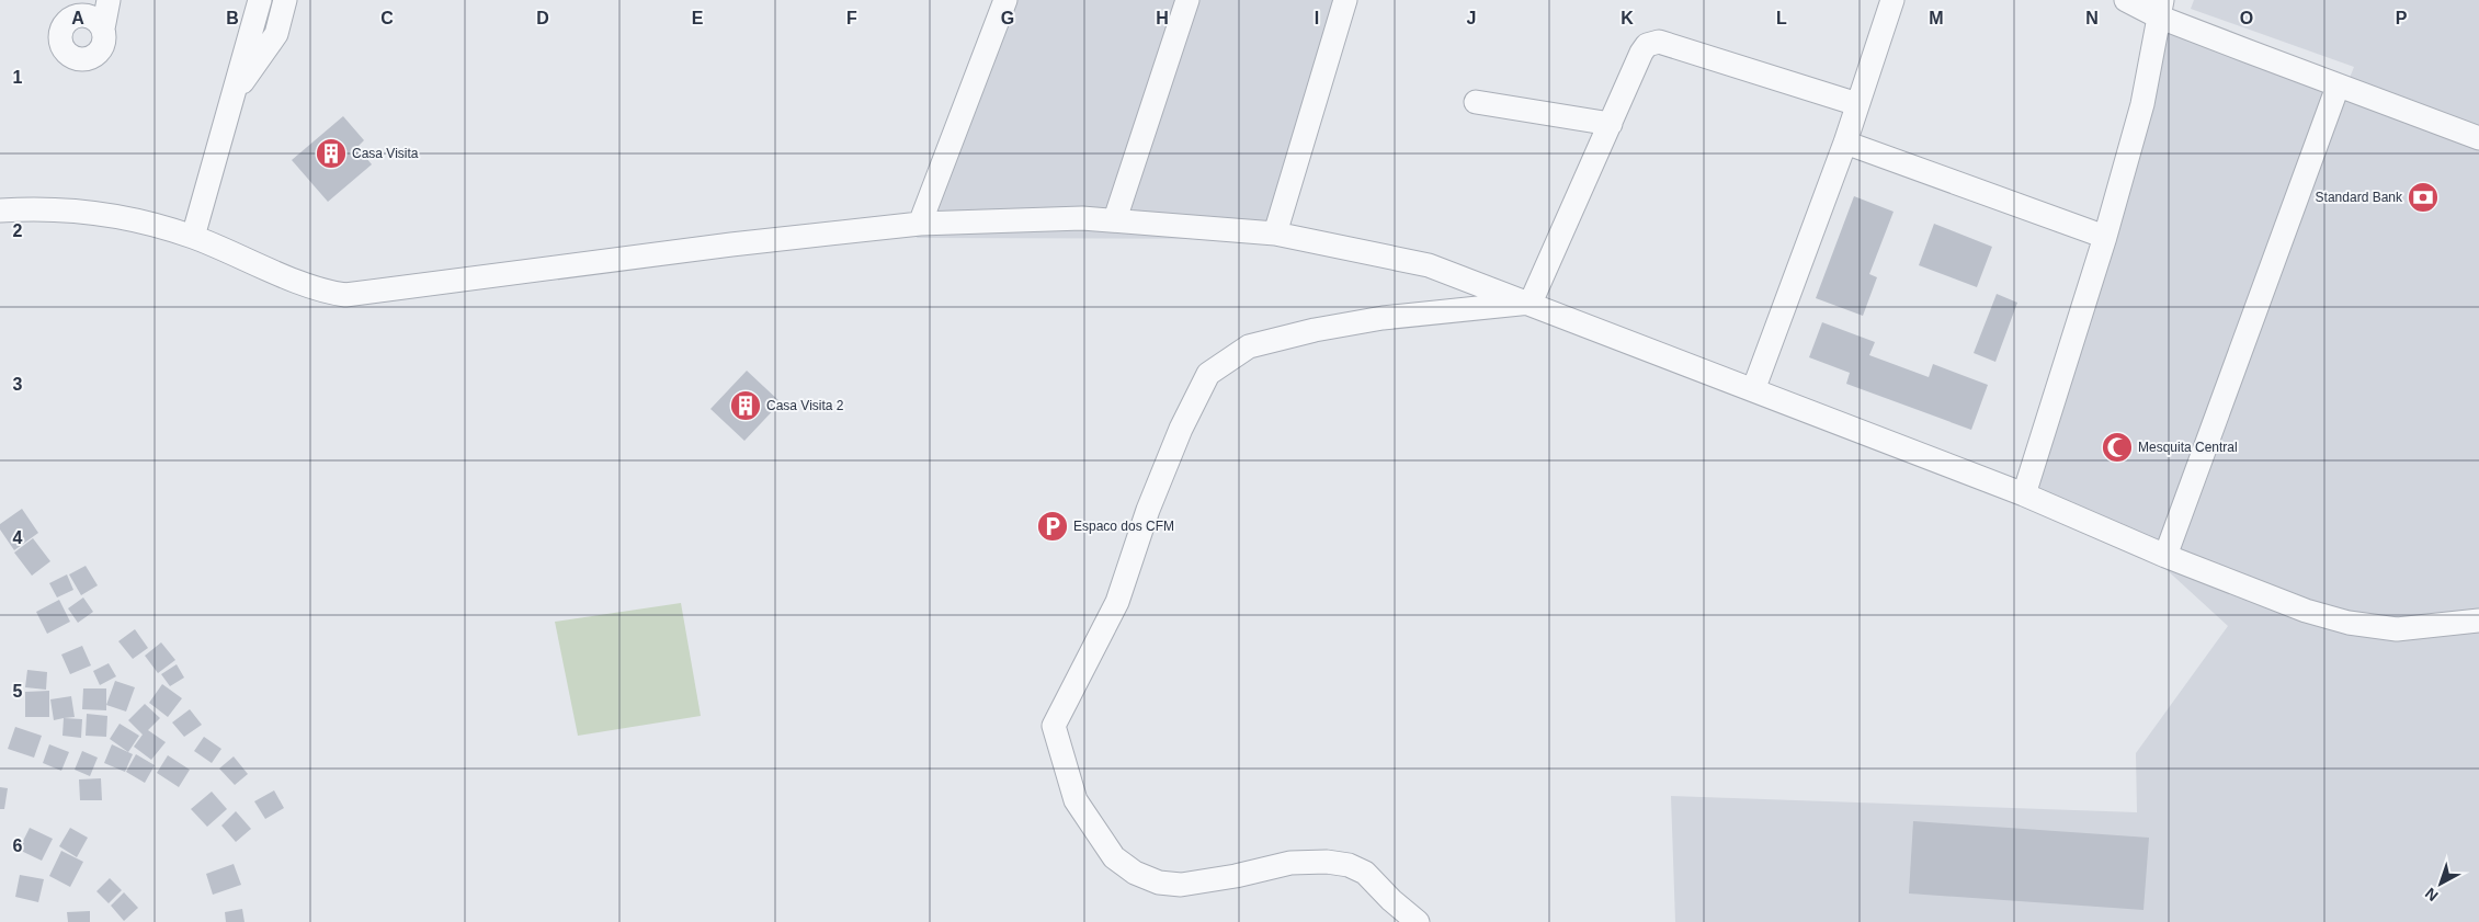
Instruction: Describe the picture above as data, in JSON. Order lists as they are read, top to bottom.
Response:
{
  "places": {
    "building": ["Casa Visita", "Casa Visita 2"],
    "bank": ["Standard Bank"],
    "mosque": ["Mesquita Central"],
    "parking": ["Espaco dos CFM"]
  },
  "north": "bottom left",
  "grid": {
    "columns": [
      "A",
      "B",
      "C",
      "D",
      "E",
      "F",
      "G",
      "H",
      "I",
      "J",
      "K",
      "L",
      "M",
      "N",
      "O",
      "P"
    ],
    "rows": [
      "1",
      "2",
      "3",
      "4",
      "5",
      "6"
    ]
  }
}
